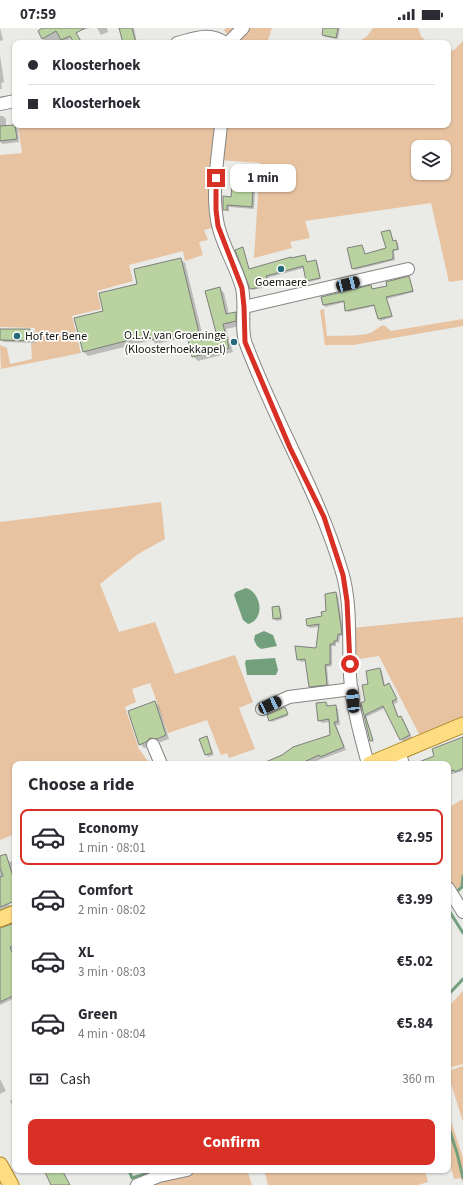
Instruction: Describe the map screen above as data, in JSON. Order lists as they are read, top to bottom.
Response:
{
  "places": ["Goemaere", "Hof ter Bene", "O.L.V. van Groeninge (Kloosterhoekkapel)"],
  "page": {
    "status": "07:59",
    "banner": ["Kloosterhoek", "Kloosterhoek"],
    "bubble": "1 min",
    "heading": "Choose a ride",
    "list": [
      {
        "name": "Economy",
        "note": "1 min · 08:01",
        "value": "€2.95"
      },
      {
        "name": "Comfort",
        "note": "2 min · 08:02",
        "value": "€3.99"
      },
      {
        "name": "XL",
        "note": "3 min · 08:03",
        "value": "€5.02"
      },
      {
        "name": "Green",
        "note": "4 min · 08:04",
        "value": "€5.84"
      }
    ],
    "pay": ["Cash", "360 m"],
    "buttons": "Confirm"
  }
}
